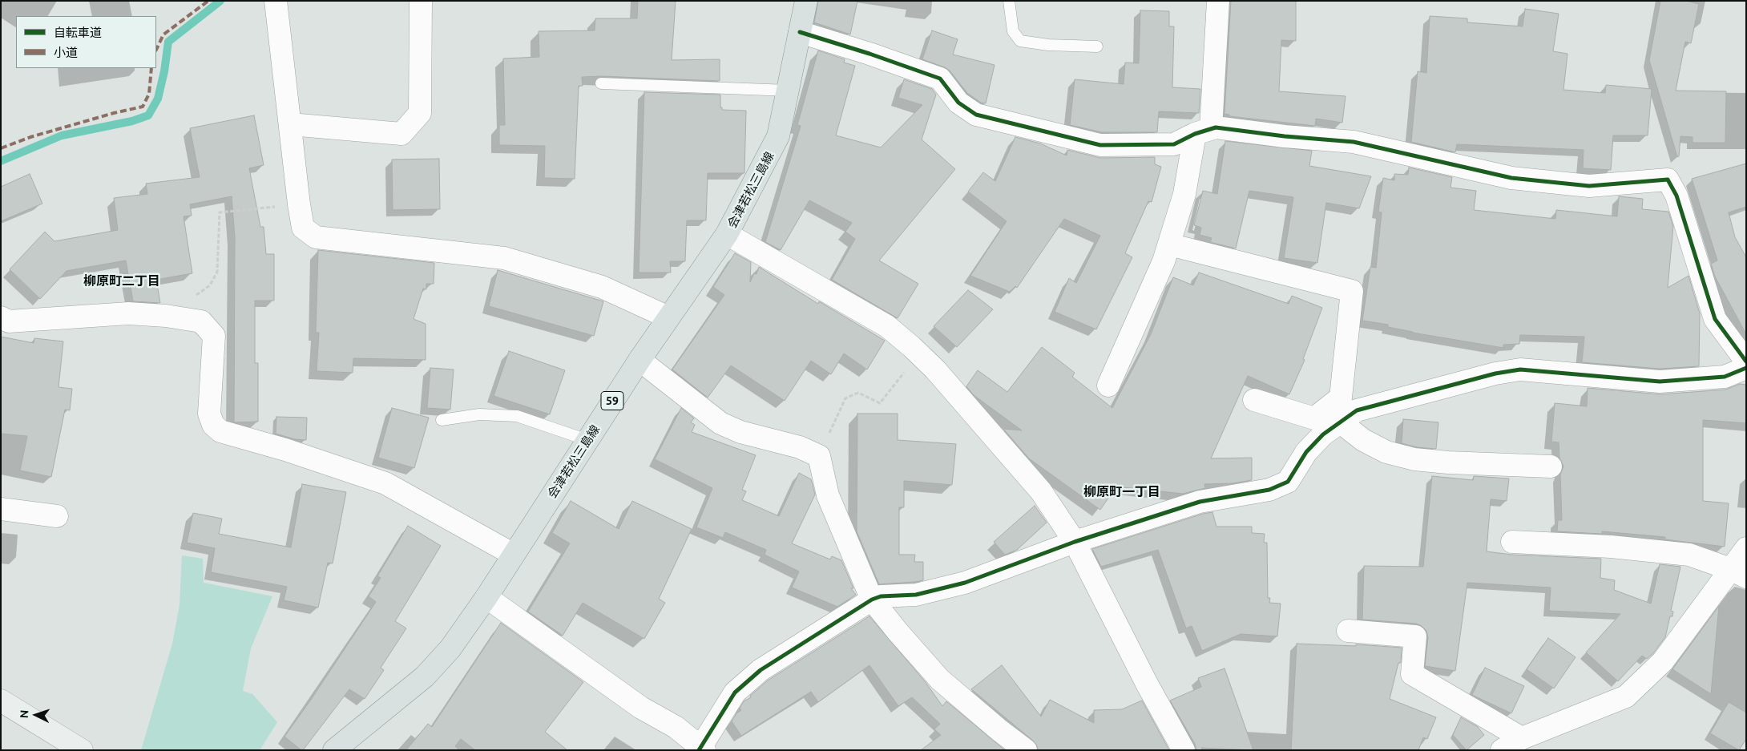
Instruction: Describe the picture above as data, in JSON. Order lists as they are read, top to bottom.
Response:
{
  "streets": {
    "main road": ["会津若松三島線", "59"]
  },
  "districts": ["柳原町二丁目", "柳原町一丁目"],
  "legend": ["自転車道", "小道"],
  "north": "left"
}
